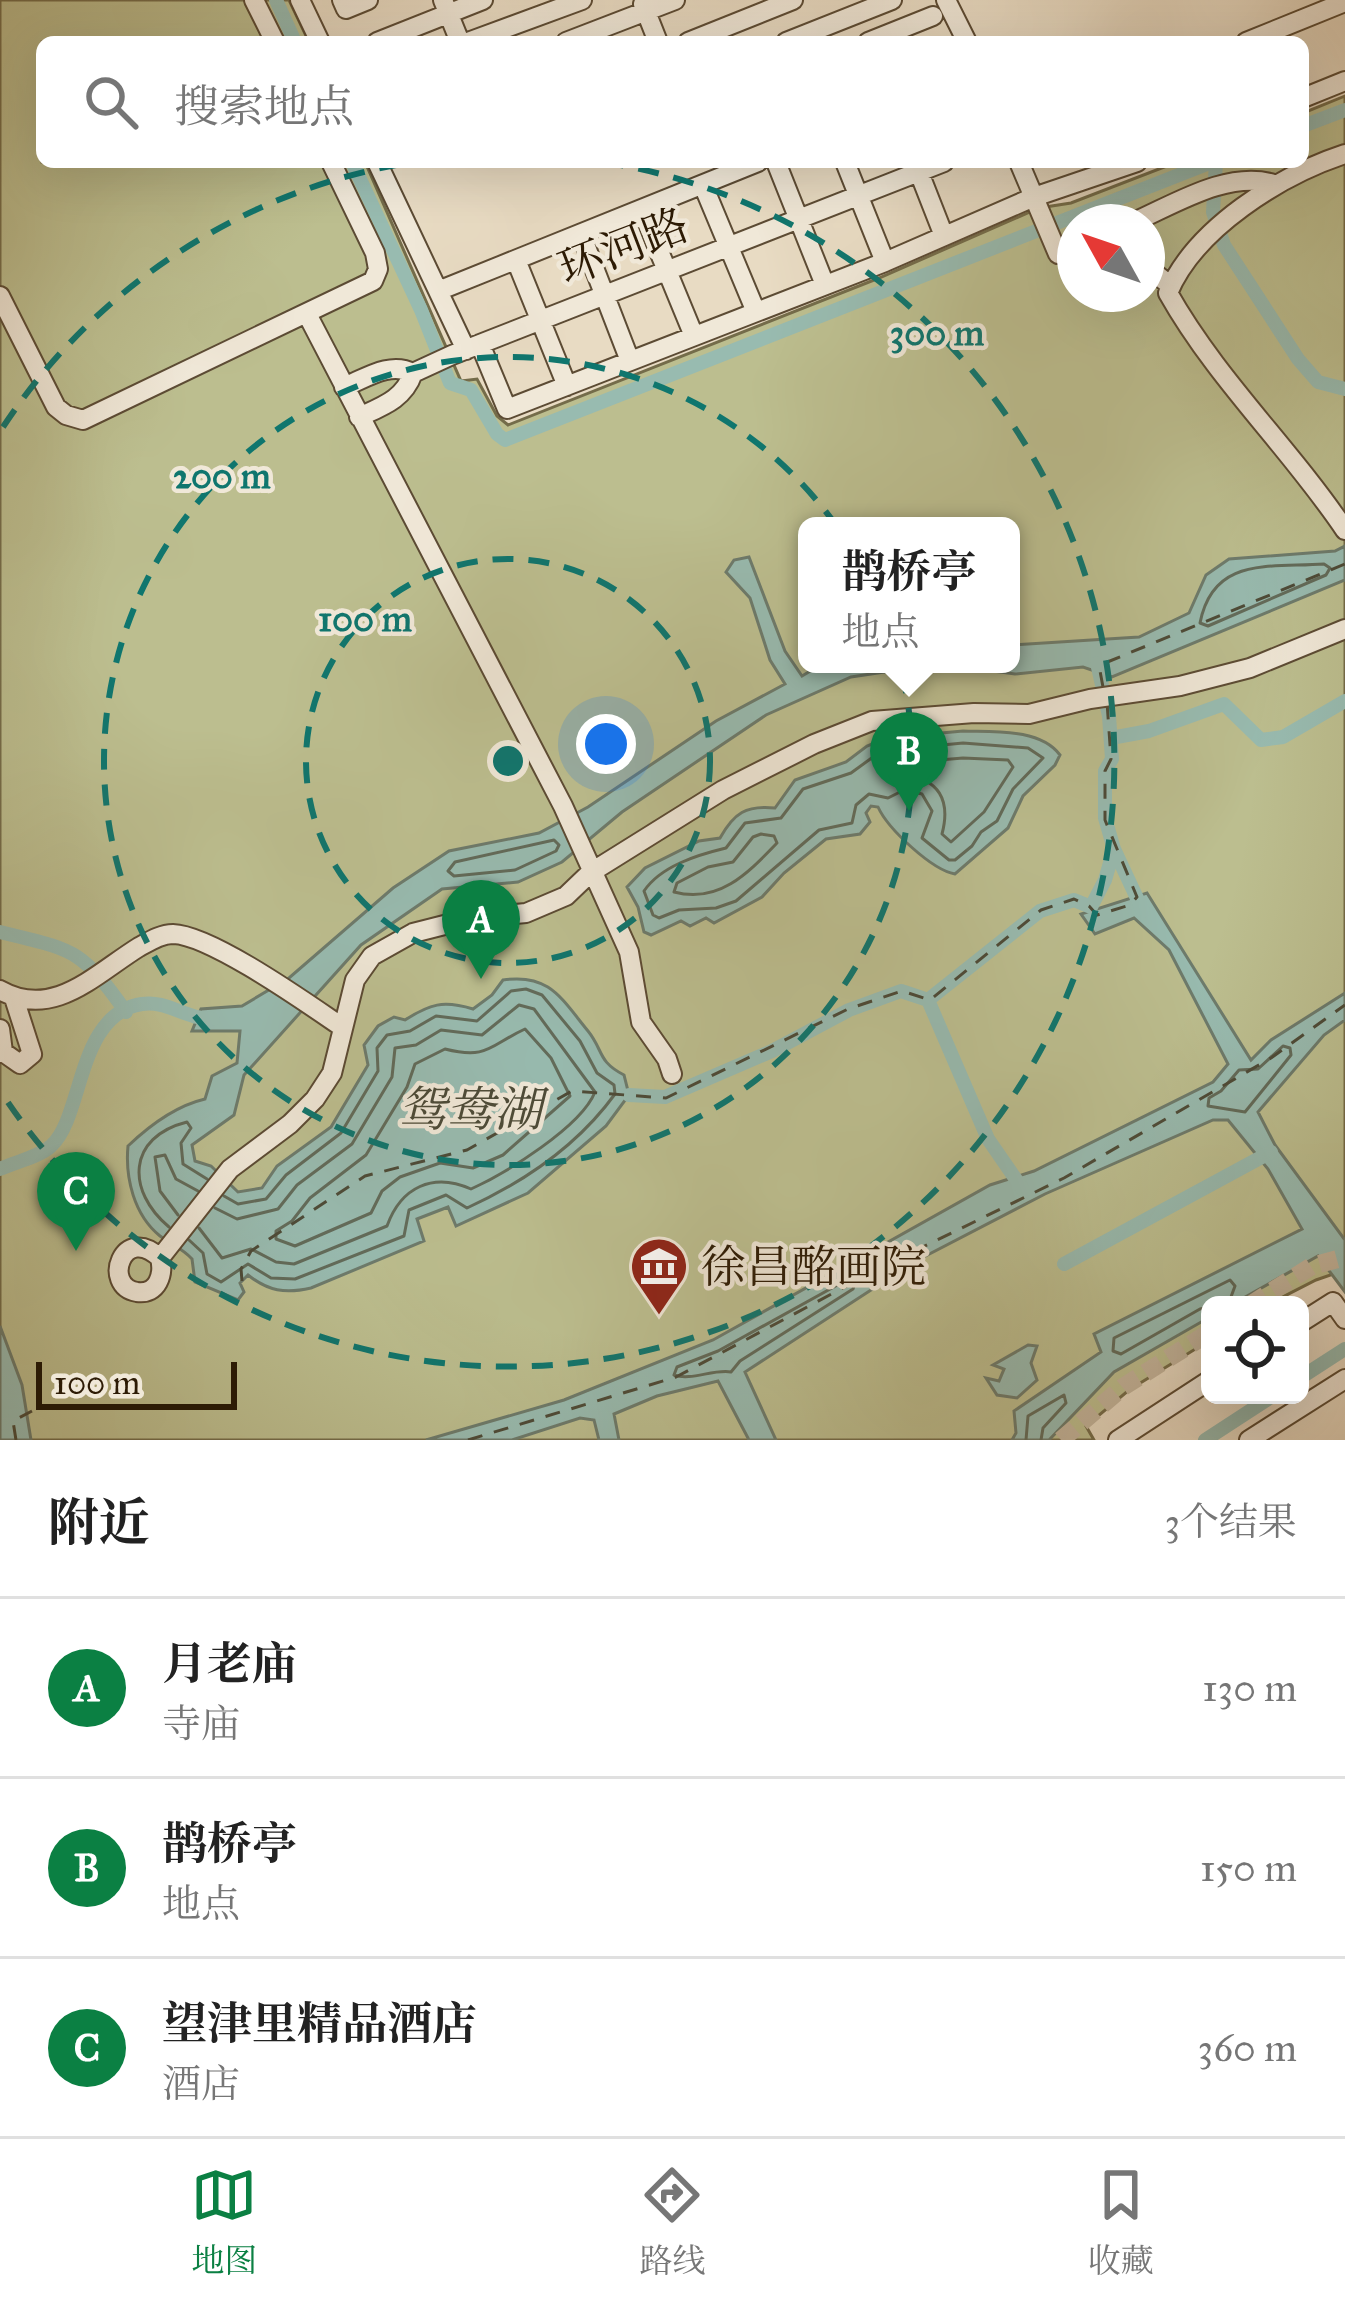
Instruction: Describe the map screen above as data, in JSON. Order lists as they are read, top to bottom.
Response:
{
  "streets": {
    "street": ["环河路"]
  },
  "water": ["鸳鸯湖"],
  "places": {
    "museum": ["徐昌酩画院"]
  },
  "scale_bar": "100 m",
  "north": "top left",
  "page": {
    "search": "搜索地点",
    "popup": ["鹊桥亭", "地点"],
    "pins": ["B", "A", "C"],
    "scale": "100 m",
    "heading": ["附近", "3个结果"],
    "list": [
      {
        "mark": "A",
        "name": "月老庙",
        "note": "寺庙",
        "value": "130 m"
      },
      {
        "mark": "B",
        "name": "鹊桥亭",
        "note": "地点",
        "value": "150 m"
      },
      {
        "mark": "C",
        "name": "望津里精品酒店",
        "note": "酒店",
        "value": "360 m"
      }
    ],
    "nav": ["地图", "路线", "收藏"]
  },
  "rings": ["300 m", "200 m", "100 m"]
}
